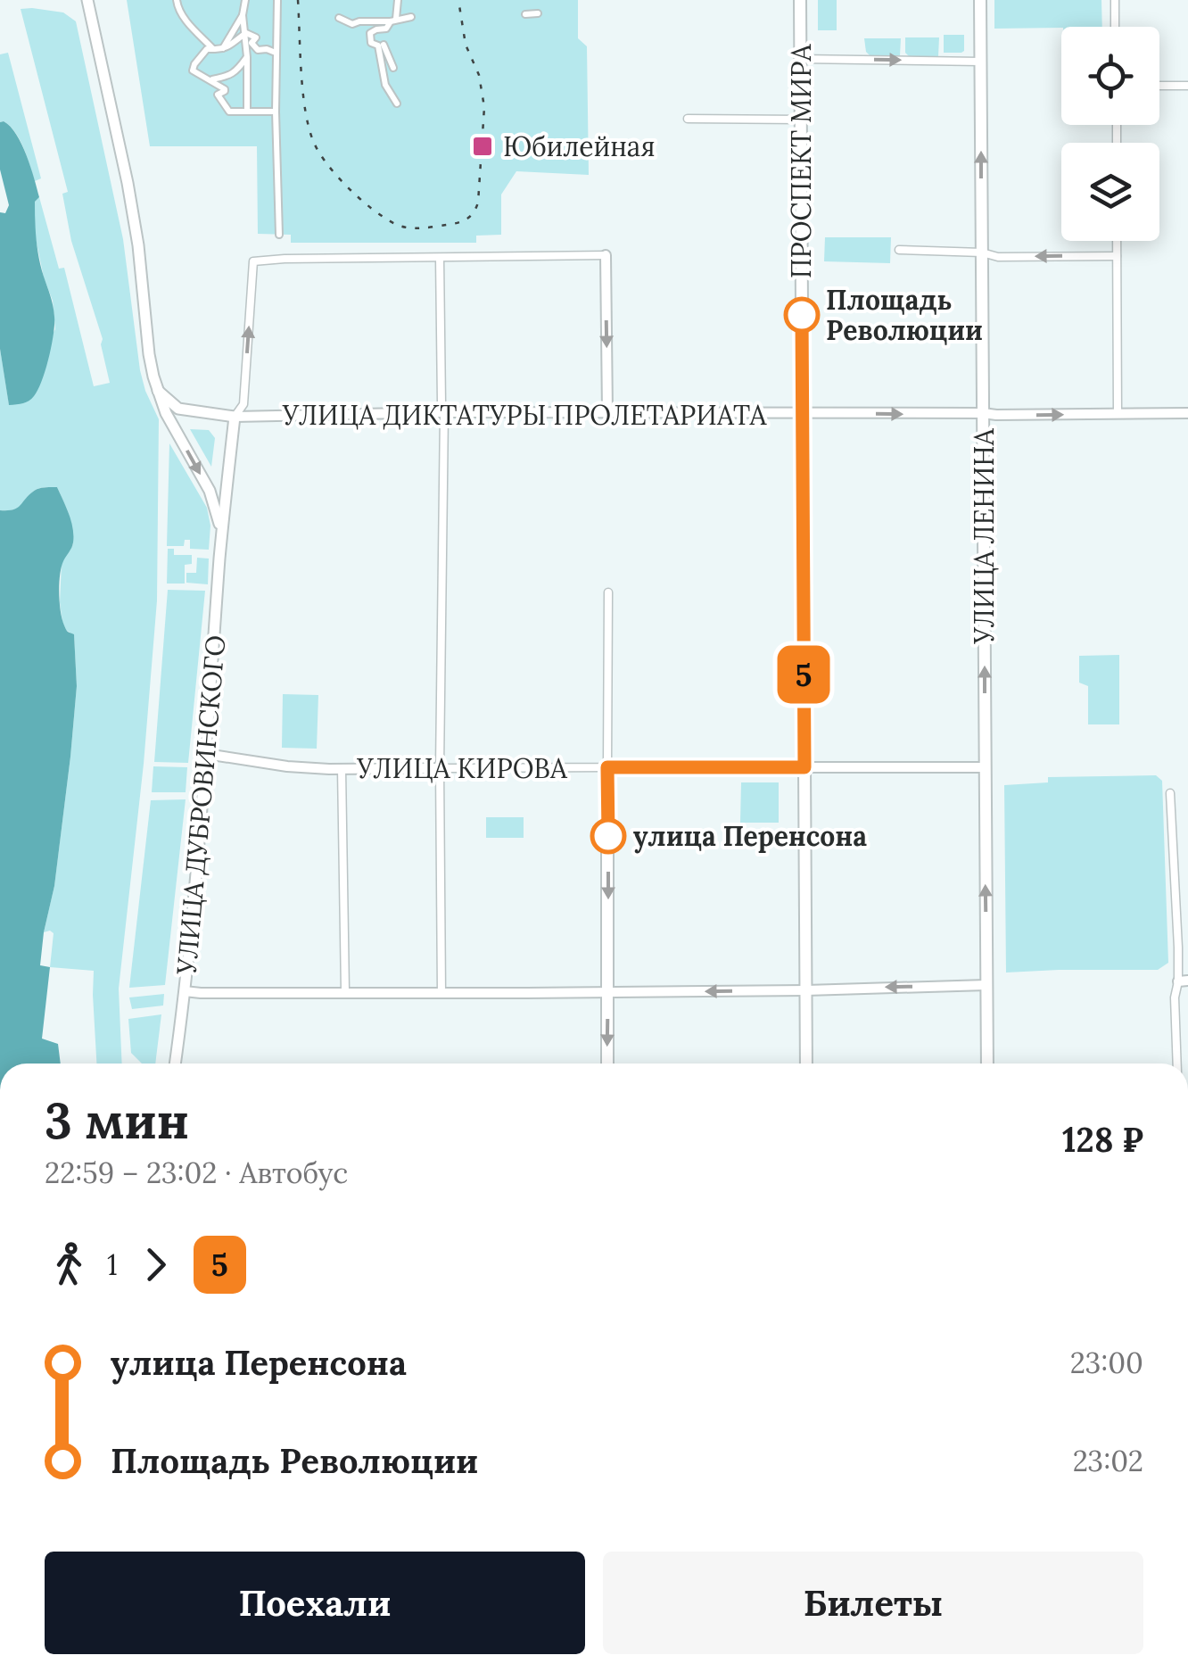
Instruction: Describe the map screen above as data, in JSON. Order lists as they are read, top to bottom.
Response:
{
  "streets": {
    "main road": [
      "ПРОСПЕКТ МИРА",
      "УЛИЦА ЛЕНИНА",
      "УЛИЦА КИРОВА",
      "УЛИЦА ДУБРОВИНСКОГО"
    ],
    "street": ["УЛИЦА ДИКТАТУРЫ ПРОЛЕТАРИАТА"]
  },
  "crossings": [
    ["ПРОСПЕКТ МИРА", "УЛИЦА ДИКТАТУРЫ ПРОЛЕТАРИАТА"],
    ["ПРОСПЕКТ МИРА", "УЛИЦА КИРОВА"],
    ["УЛИЦА ДИКТАТУРЫ ПРОЛЕТАРИАТА", "УЛИЦА ЛЕНИНА"],
    ["УЛИЦА ДИКТАТУРЫ ПРОЛЕТАРИАТА", "УЛИЦА ДУБРОВИНСКОГО"],
    ["УЛИЦА ЛЕНИНА", "УЛИЦА КИРОВА"],
    ["УЛИЦА КИРОВА", "УЛИЦА ДУБРОВИНСКОГО"]
  ],
  "one_way": ["УЛИЦА ЛЕНИНА"],
  "places": {
    "transit": ["Юбилейная"],
    "other": ["Площадь Революции", "улица Перенсона"]
  },
  "lines": ["bus line 5"],
  "page": {
    "on_map": "5",
    "heading": ["3 мин", "22:59 – 23:02 · Автобус", "128 ₽"],
    "legs": ["1", "5"],
    "list": [
      {
        "name": "улица Перенсона",
        "value": "23:00"
      },
      {
        "name": "Площадь Революции",
        "value": "23:02"
      }
    ],
    "buttons": ["Поехали", "Билеты"]
  }
}
